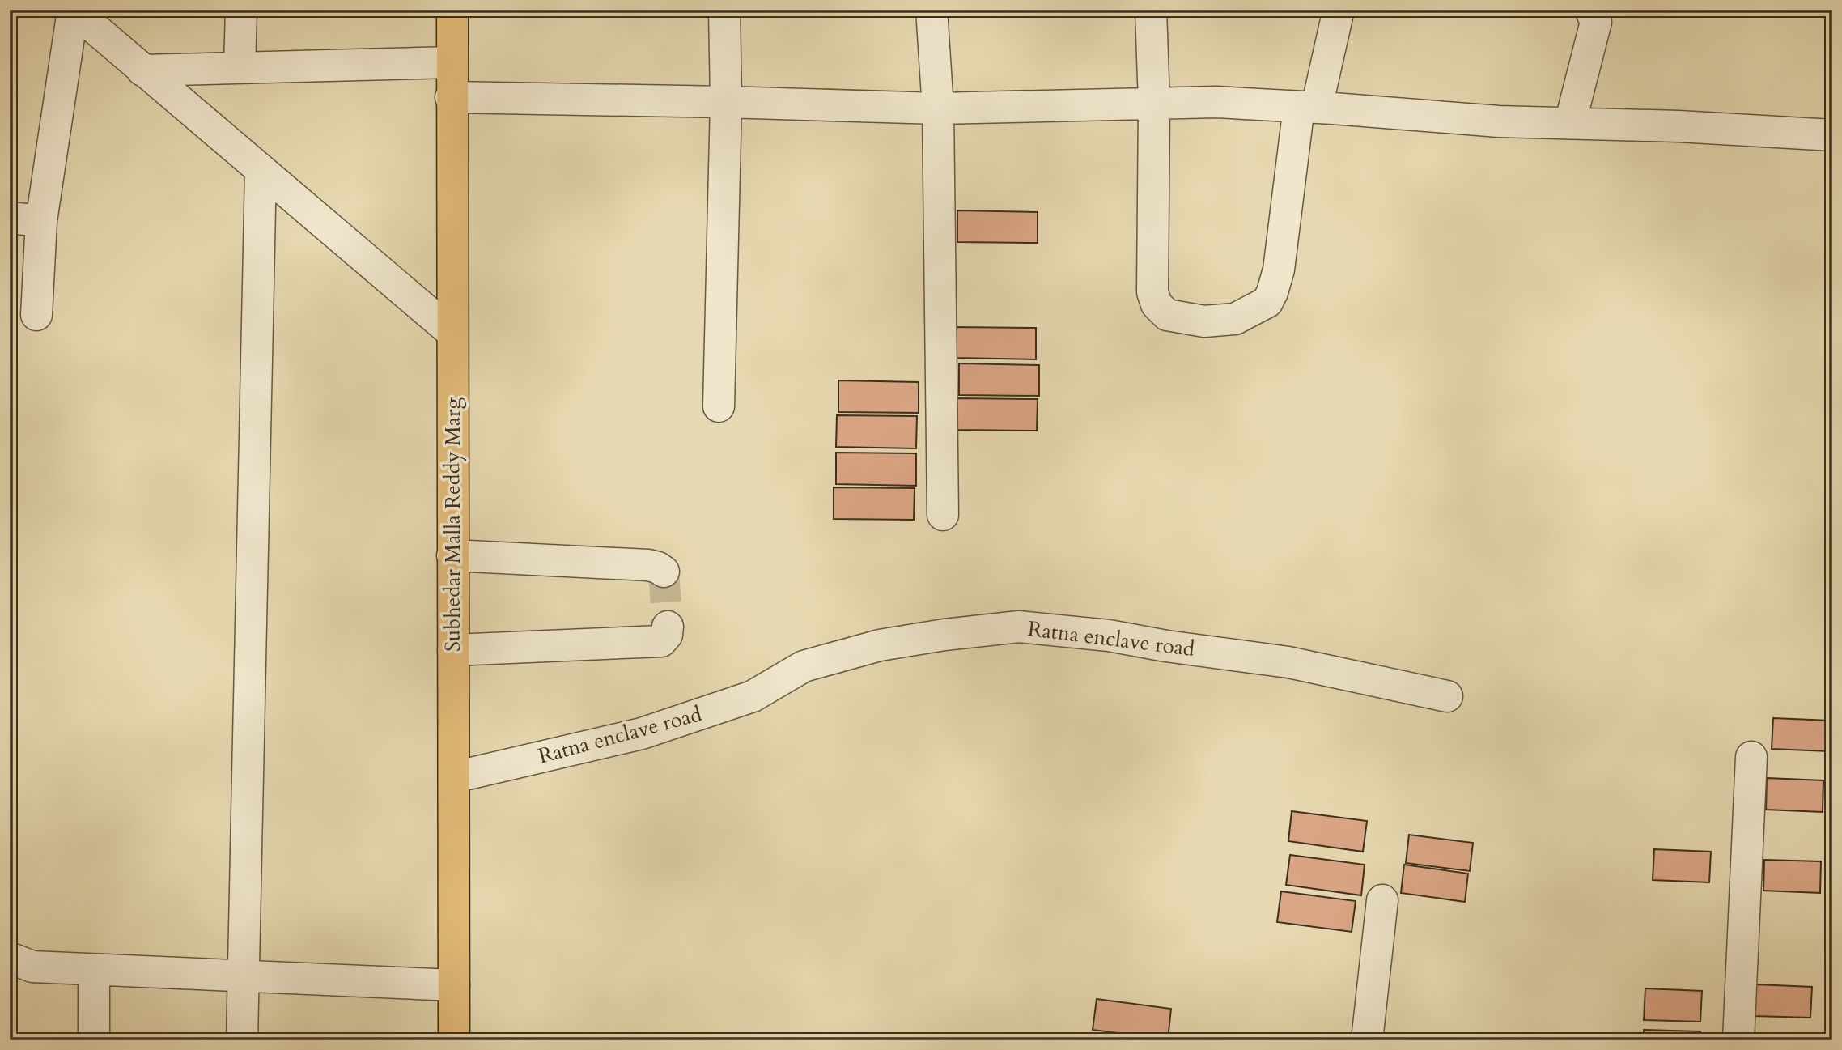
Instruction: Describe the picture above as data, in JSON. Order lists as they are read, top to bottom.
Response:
{
  "streets": {
    "main road": ["Subhedar Malla Reddy Marg"],
    "street": ["Ratna enclave road"]
  },
  "crossings": [
    ["Subhedar Malla Reddy Marg", "Ratna enclave road"]
  ]
}
